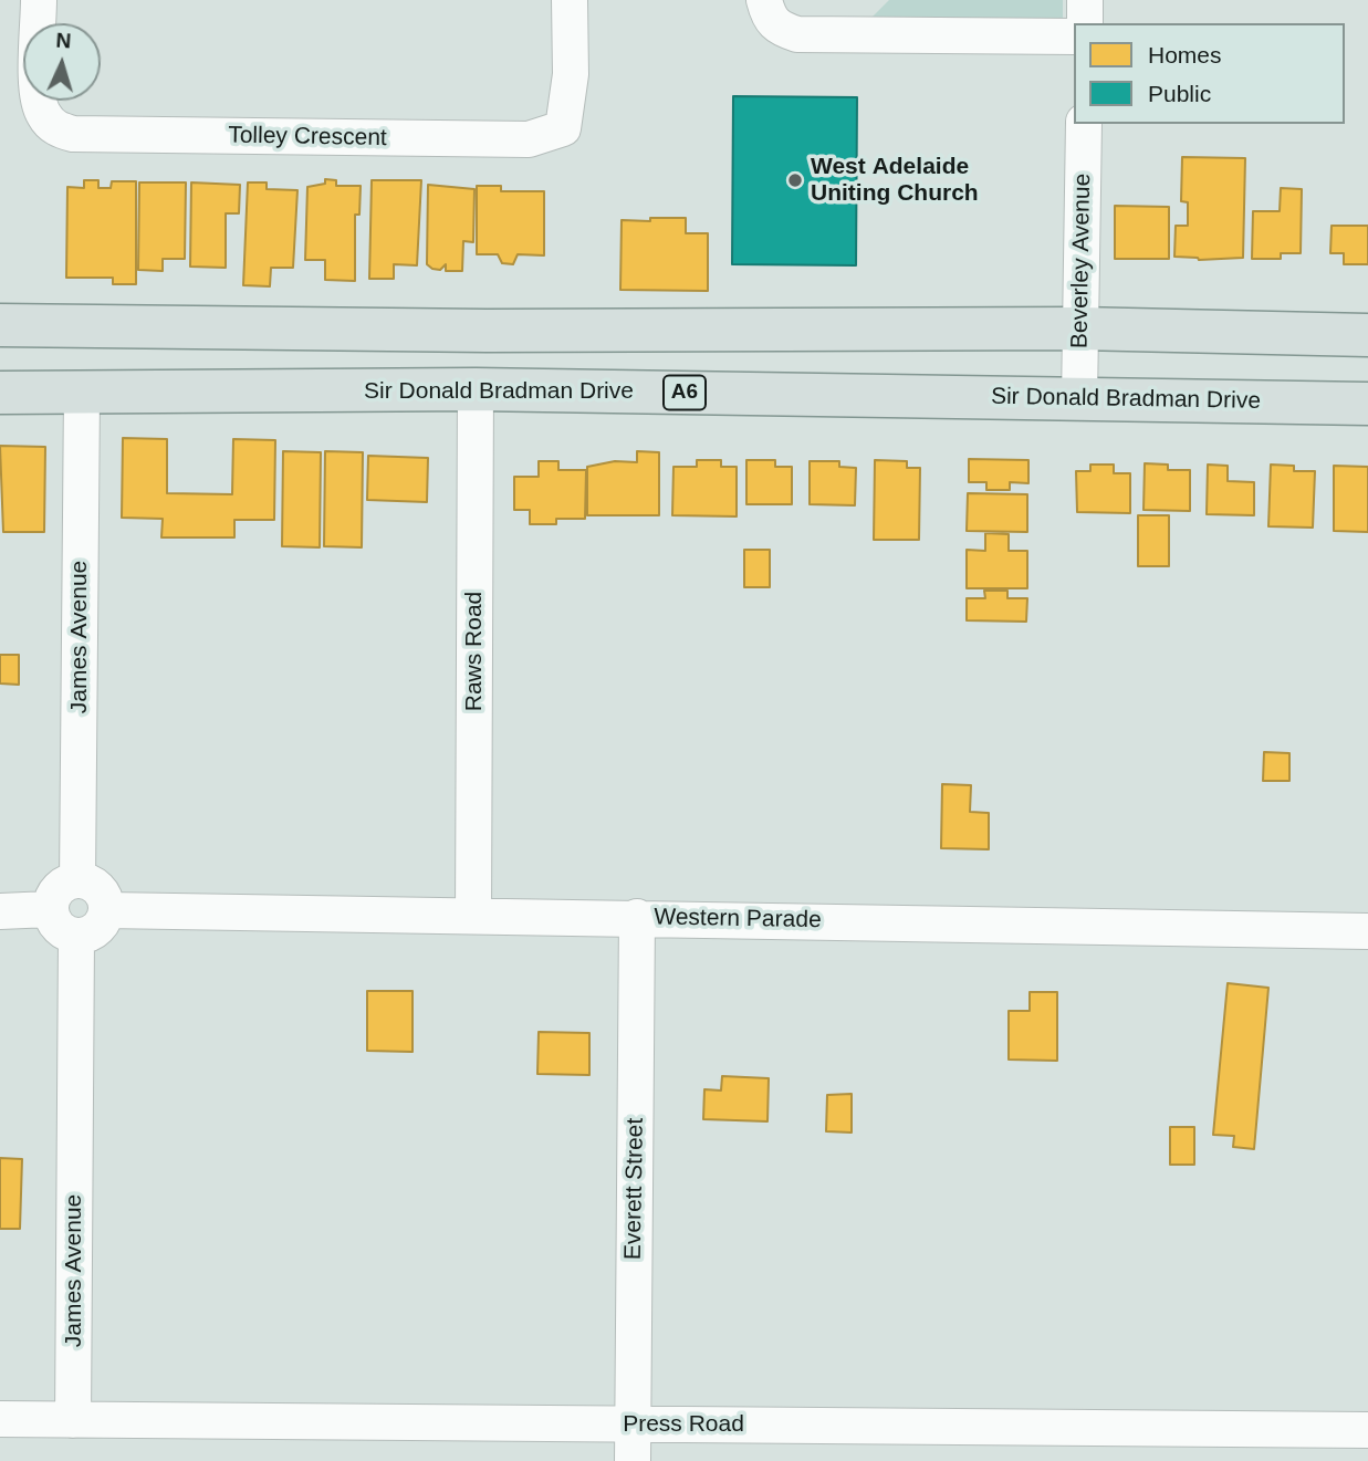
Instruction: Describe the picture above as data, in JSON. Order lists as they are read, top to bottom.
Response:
{
  "streets": {
    "main road": ["Sir Donald Bradman Drive", "A6"],
    "street": [
      "Tolley Crescent",
      "Beverley Avenue",
      "James Avenue",
      "Raws Road",
      "Western Parade",
      "Everett Street",
      "Press Road"
    ]
  },
  "crossings": [
    ["Beverley Avenue", "Sir Donald Bradman Drive"],
    ["Sir Donald Bradman Drive", "James Avenue"],
    ["Sir Donald Bradman Drive", "Raws Road"],
    ["James Avenue", "Western Parade"],
    ["James Avenue", "Press Road"],
    ["Raws Road", "Western Parade"],
    ["Western Parade", "Everett Street"],
    ["Everett Street", "Press Road"]
  ],
  "places": ["West Adelaide Uniting Church"],
  "legend": ["Homes", "Public"],
  "north": "top"
}
